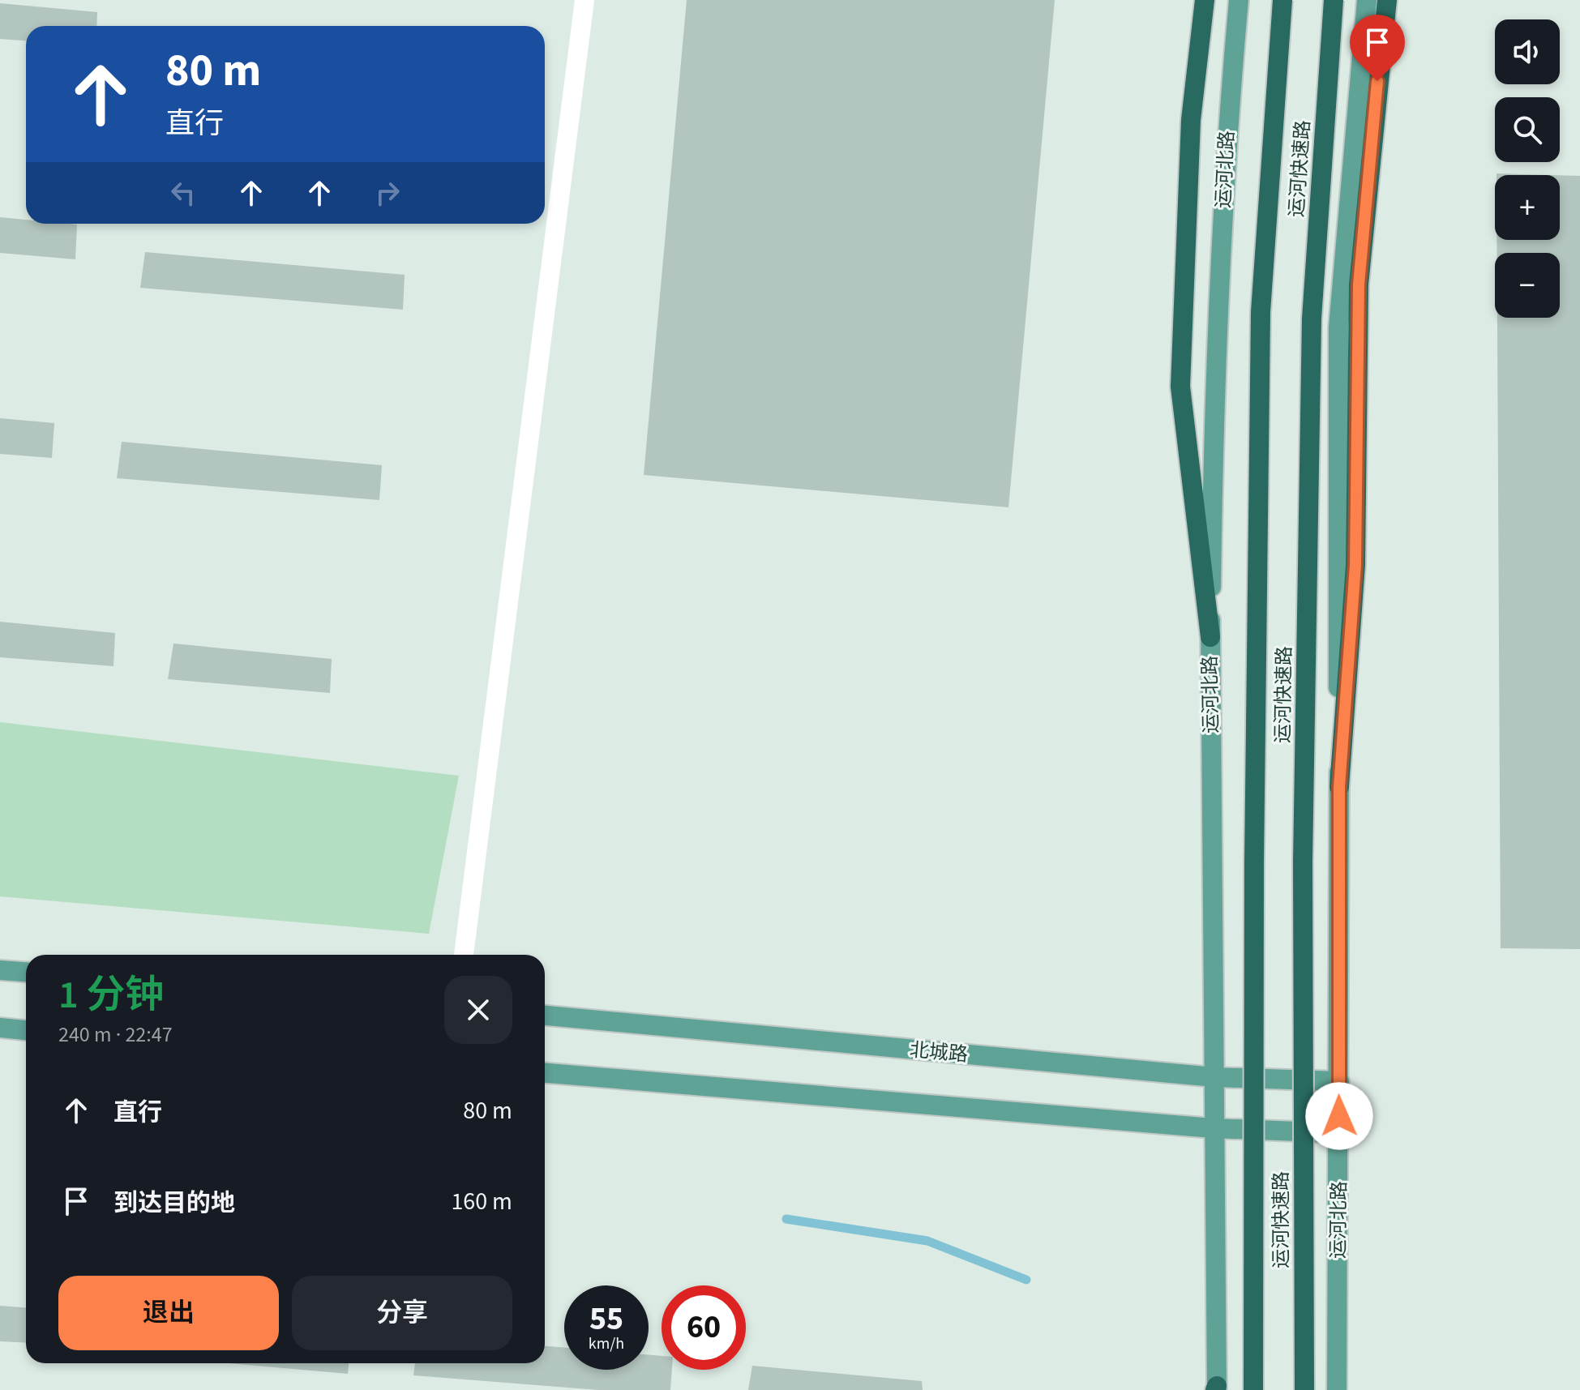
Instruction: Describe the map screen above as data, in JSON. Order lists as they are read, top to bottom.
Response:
{
  "streets": {
    "highway": ["运河快速路"],
    "main road": ["运河北路", "北城路"]
  },
  "crossings": [
    ["运河北路", "北城路"]
  ],
  "page": {
    "map_buttons": ["+", "−"],
    "turn": ["80 m", "直行"],
    "heading": ["1 分钟", "240 m · 22:47"],
    "list": [
      {
        "name": "直行",
        "value": "80 m"
      },
      {
        "name": "到达目的地",
        "value": "160 m"
      }
    ],
    "buttons": ["退出", "分享"],
    "speed": "55 km/h",
    "limit": "60"
  }
}
